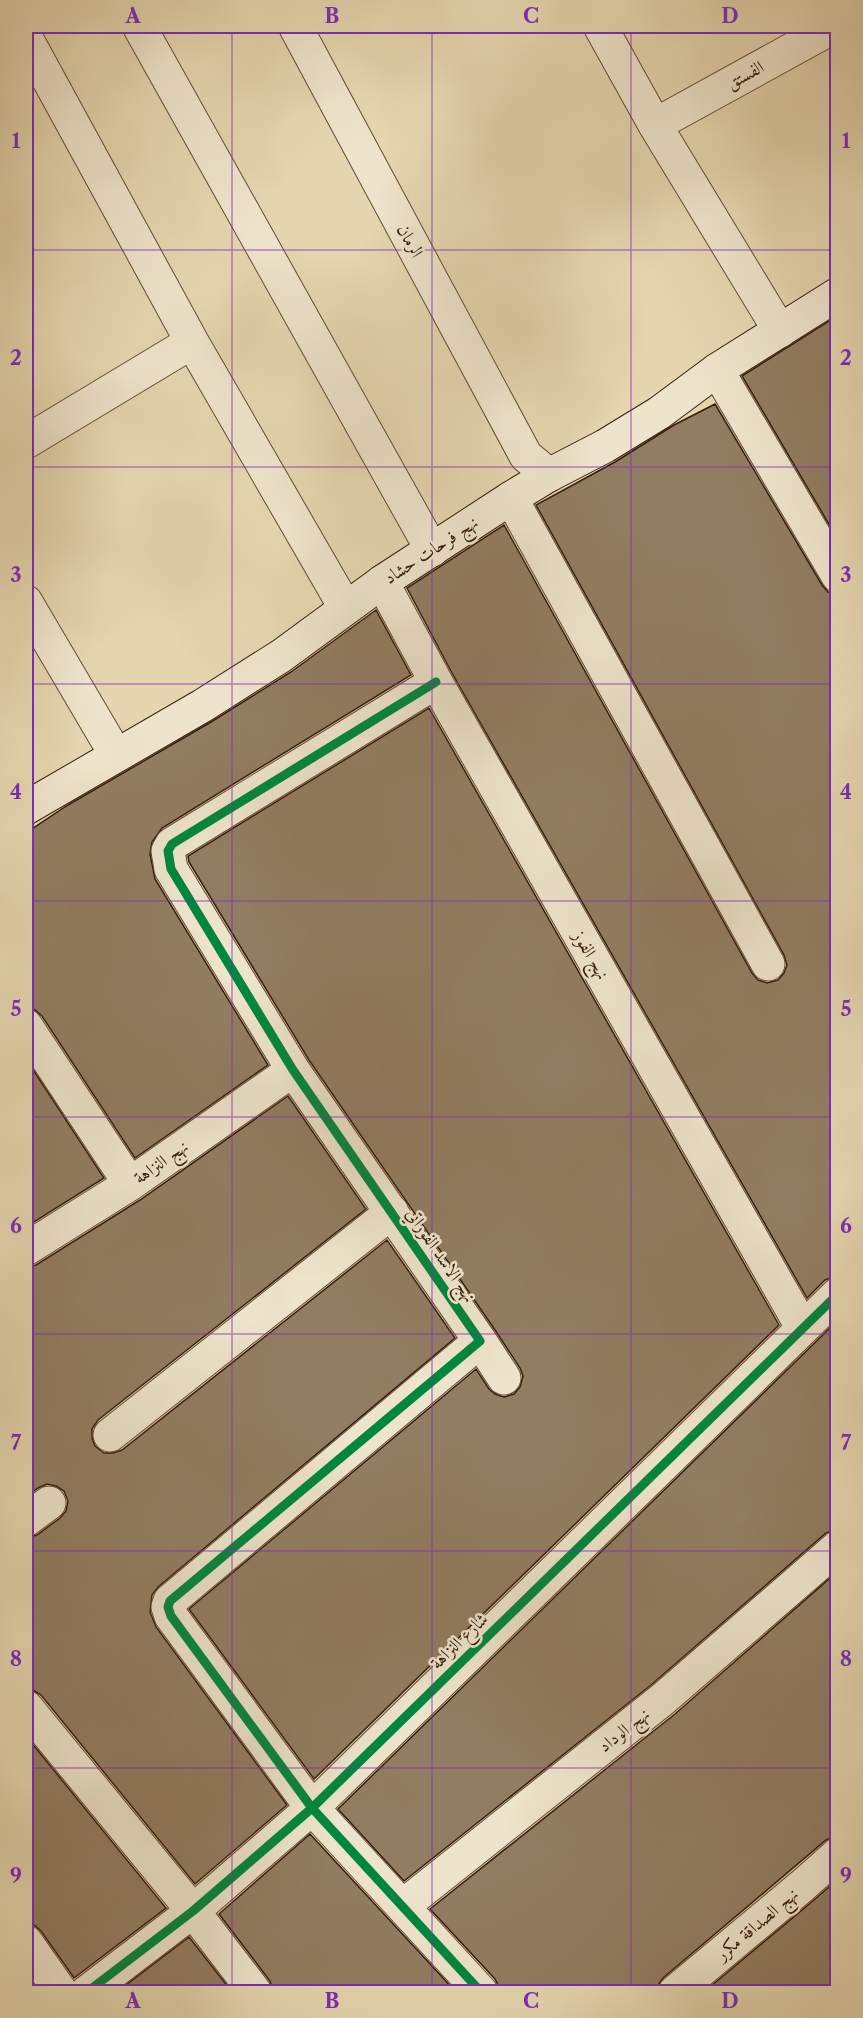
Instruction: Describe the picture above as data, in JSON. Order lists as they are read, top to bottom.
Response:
{
  "streets": {
    "street": [
      "الفستق",
      "الرمان",
      "نهج فرحات حشاد",
      "نهج الفوز",
      "نهج النزاهة",
      "نهج الاسد الفوراتي",
      "شارع النزاهة",
      "نهج الوداد",
      "نهج الصداقة مكرر"
    ]
  },
  "crossings": [
    ["الرمان", "نهج فرحات حشاد"],
    ["نهج فرحات حشاد", "نهج الفوز"],
    ["نهج الفوز", "نهج الاسد الفوراتي"],
    ["نهج الفوز", "شارع النزاهة"],
    ["نهج النزاهة", "نهج الاسد الفوراتي"]
  ],
  "grid": {
    "columns": [
      "A",
      "B",
      "C",
      "D"
    ],
    "rows": [
      "1",
      "2",
      "3",
      "4",
      "5",
      "6",
      "7",
      "8",
      "9"
    ]
  }
}
